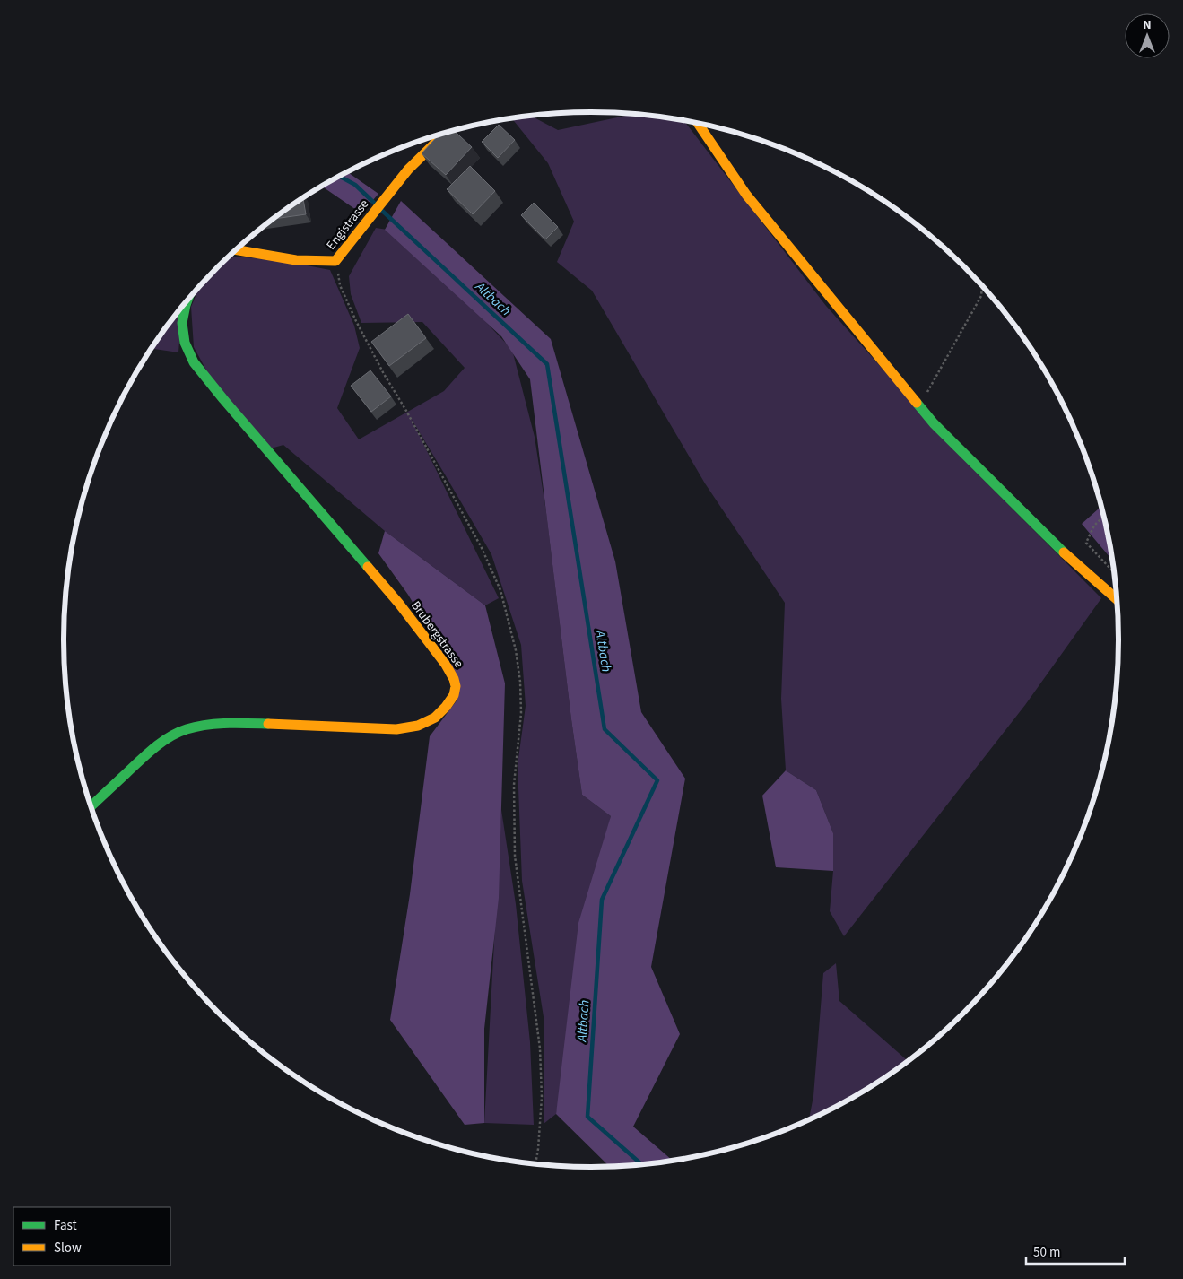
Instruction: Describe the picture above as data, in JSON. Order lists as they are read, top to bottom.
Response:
{
  "streets": {
    "street": ["Engistrasse", "Brubergstrasse"]
  },
  "water": ["Altbach"],
  "legend": ["Fast", "Slow"],
  "scale_bar": "50 m",
  "north": "top"
}
